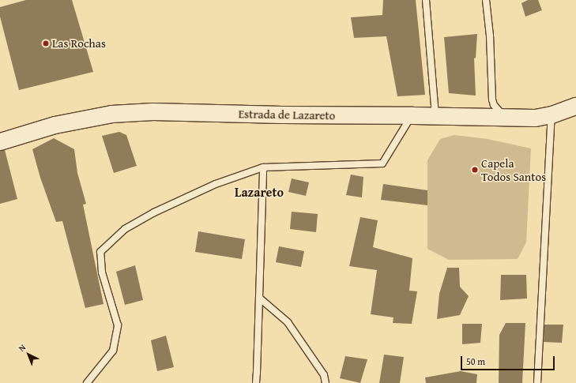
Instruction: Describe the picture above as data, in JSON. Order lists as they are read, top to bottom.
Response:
{
  "streets": {
    "street": ["Estrada de Lazareto"]
  },
  "districts": ["Lazareto"],
  "places": ["Las Rochas", "Capela Todos Santos"],
  "scale_bar": "50 m",
  "north": "top left"
}
